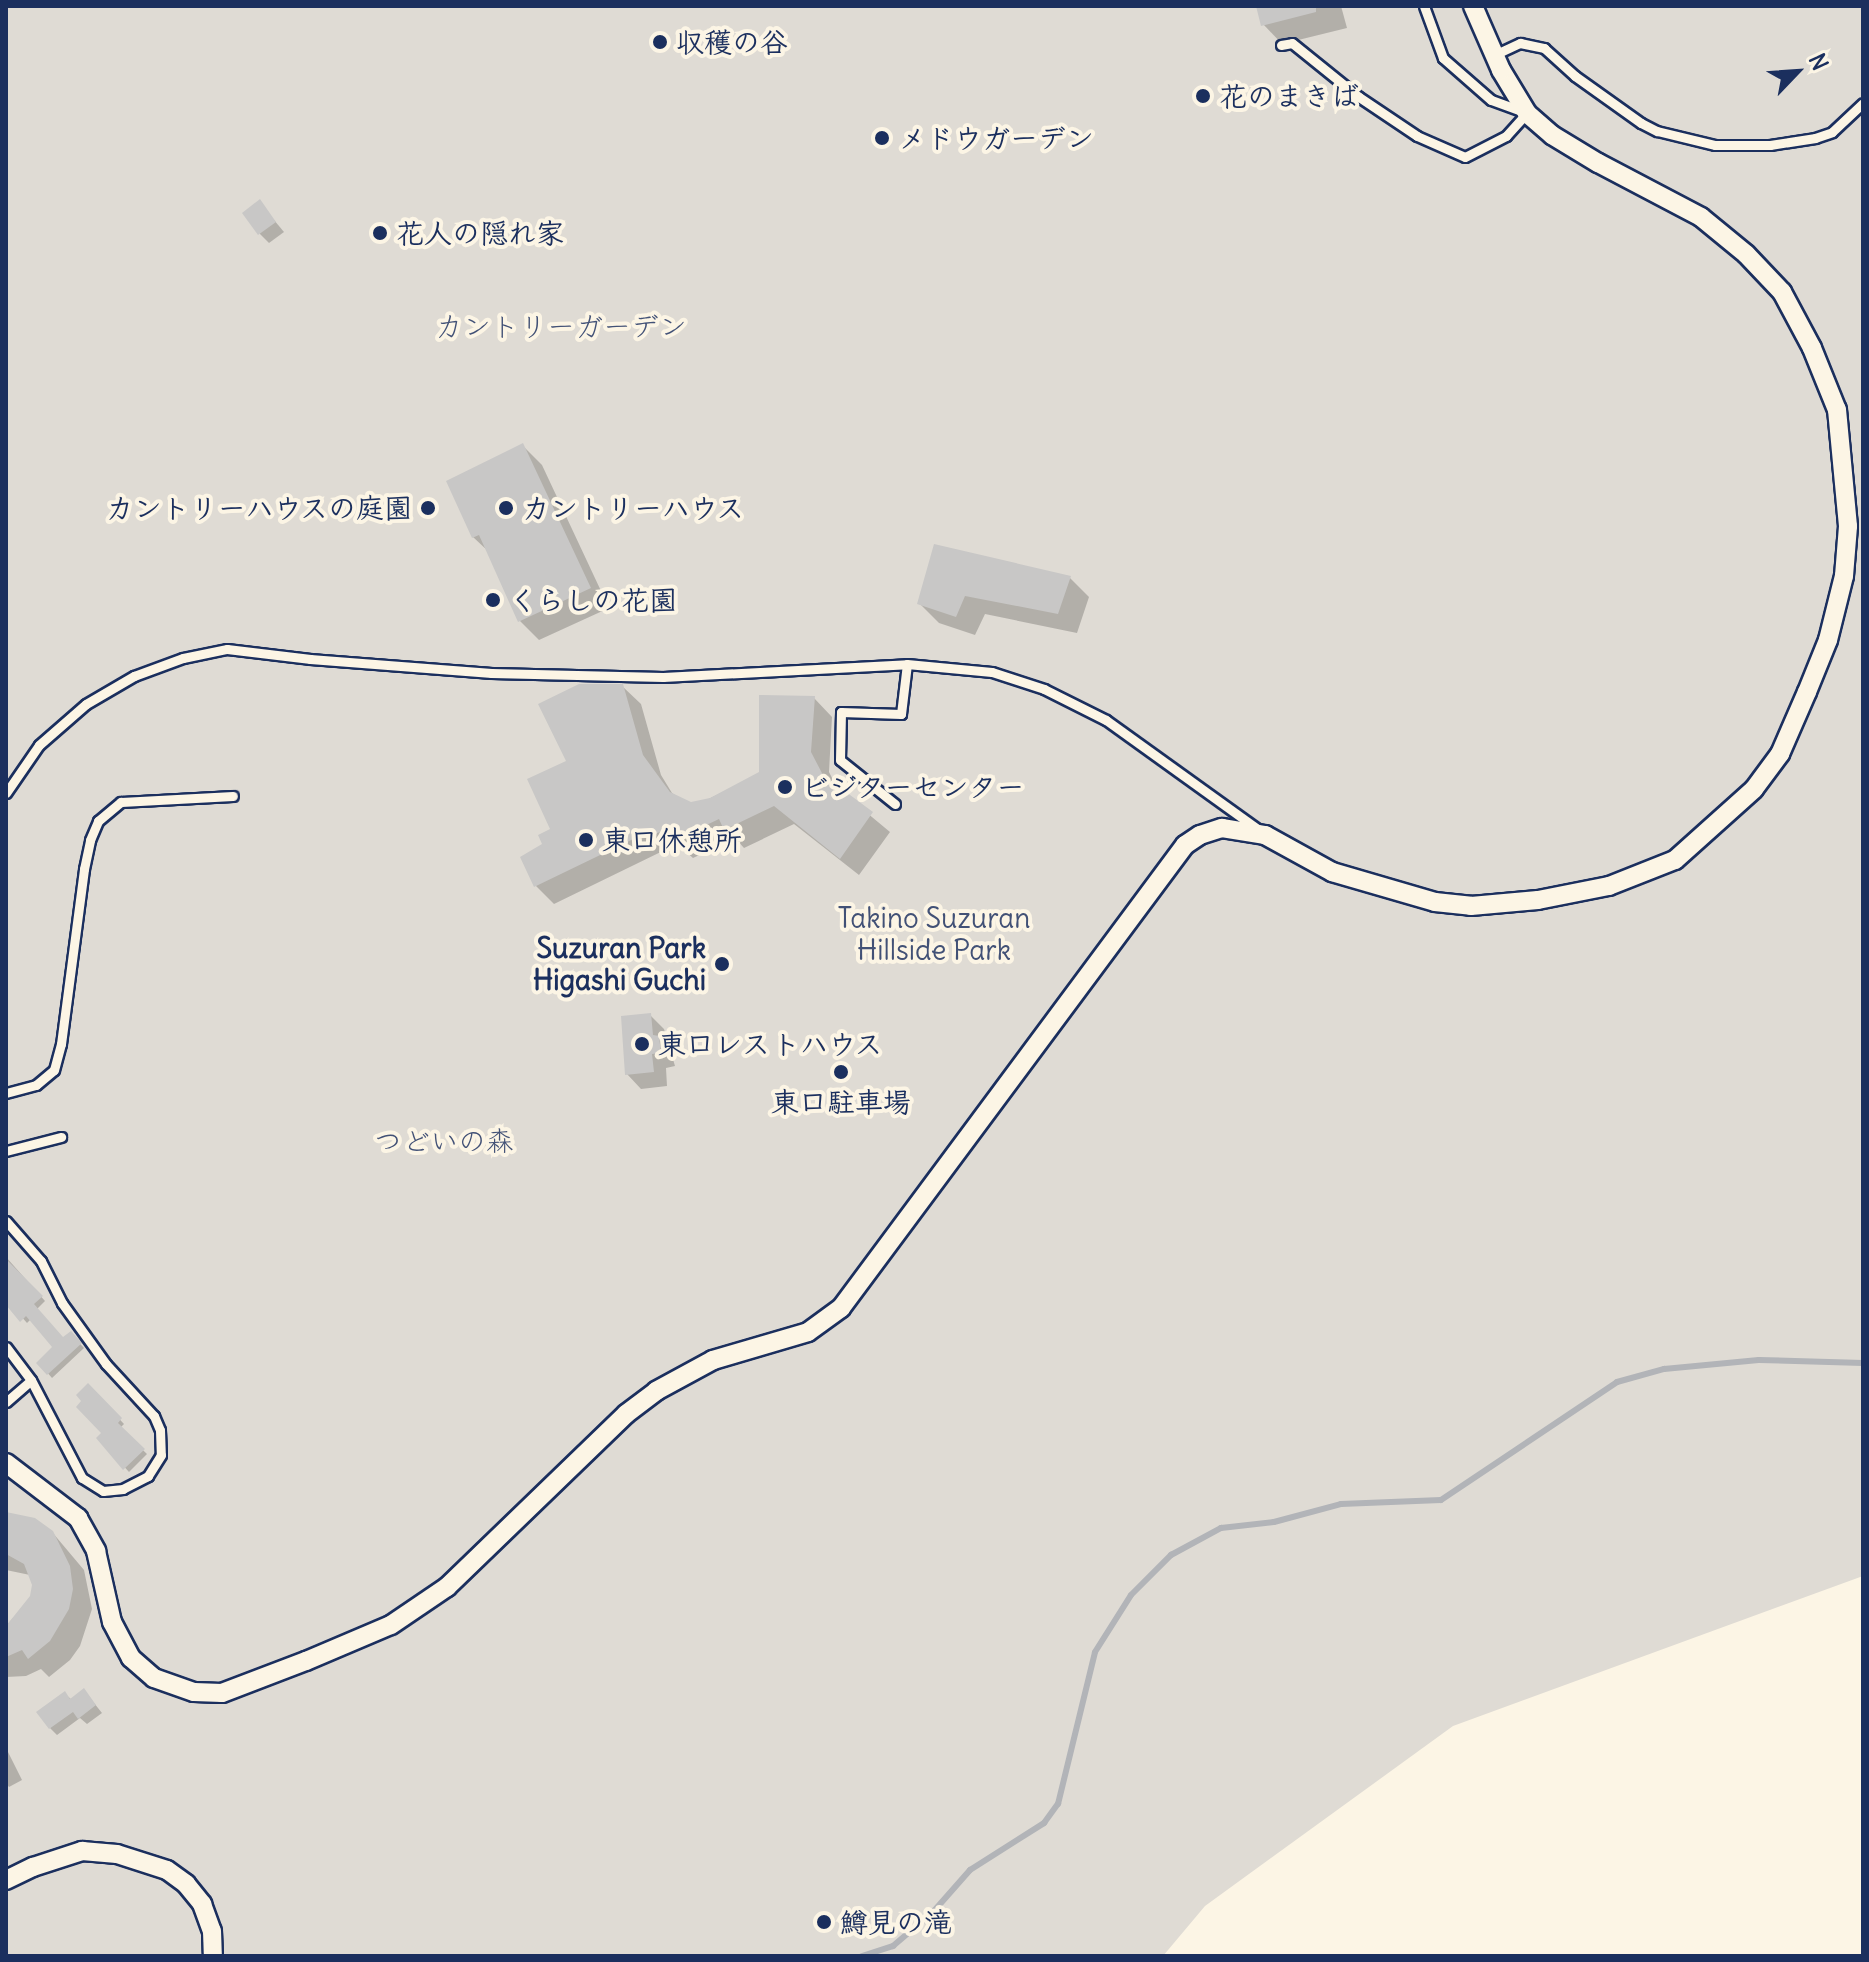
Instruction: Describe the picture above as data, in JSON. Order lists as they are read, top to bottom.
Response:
{
  "parks": ["カントリーガーデン", "Takino Suzuran Hillside Park", "つどいの森"],
  "places": [
    "収穫の谷",
    "花のまきば",
    "メドウガーデン",
    "花人の隠れ家",
    "カントリーハウスの庭園",
    "カントリーハウス",
    "くらしの花園",
    "ビジターセンター",
    "東口休憩所",
    "Suzuran Park Higashi Guchi",
    "東口レストハウス",
    "東口駐車場",
    "鱒見の滝"
  ],
  "north": "top right"
}
